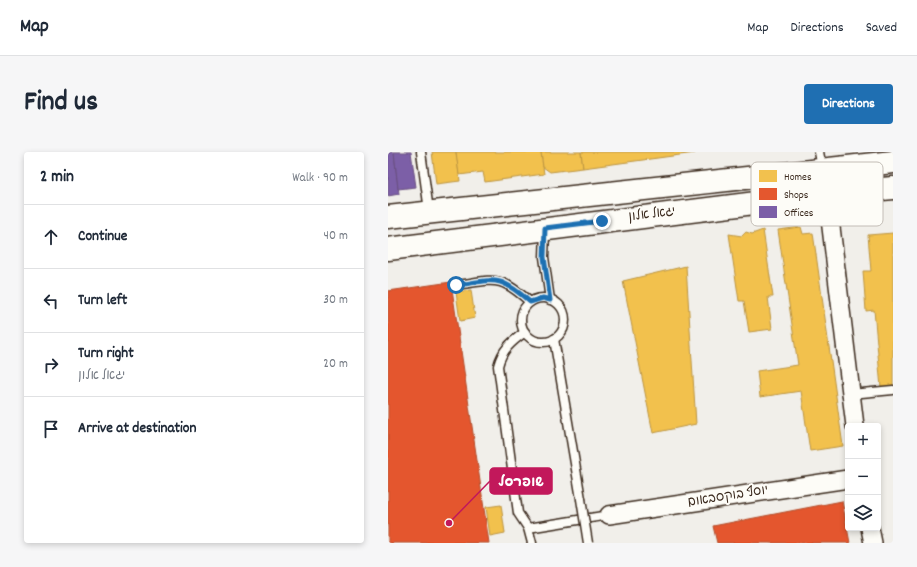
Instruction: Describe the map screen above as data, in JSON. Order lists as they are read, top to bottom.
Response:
{
  "streets": {
    "street": ["יגאל אלון", "יוסף בוקסבאום"]
  },
  "places": ["שופרסל"],
  "legend": ["Homes", "Shops", "Offices"],
  "page": {
    "header": "Map",
    "nav": ["Map", "Directions", "Saved"],
    "title": "Find us",
    "buttons": "Directions",
    "heading": ["2 min", "Walk · 90 m"],
    "list": [
      ["Continue", "40 m"],
      ["Turn left", "30 m"],
      ["Turn right", "יגאל אלון", "20 m"],
      "Arrive at destination"
    ],
    "map_buttons": ["+", "−"]
  }
}
